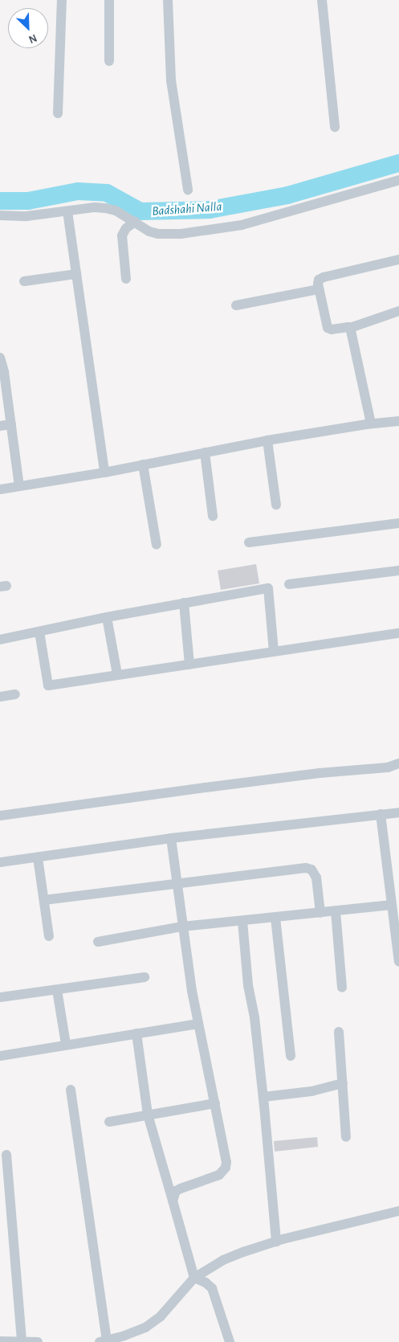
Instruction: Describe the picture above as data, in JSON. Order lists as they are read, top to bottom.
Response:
{
  "water": ["Badshahi Nalla"],
  "north": "bottom right"
}
